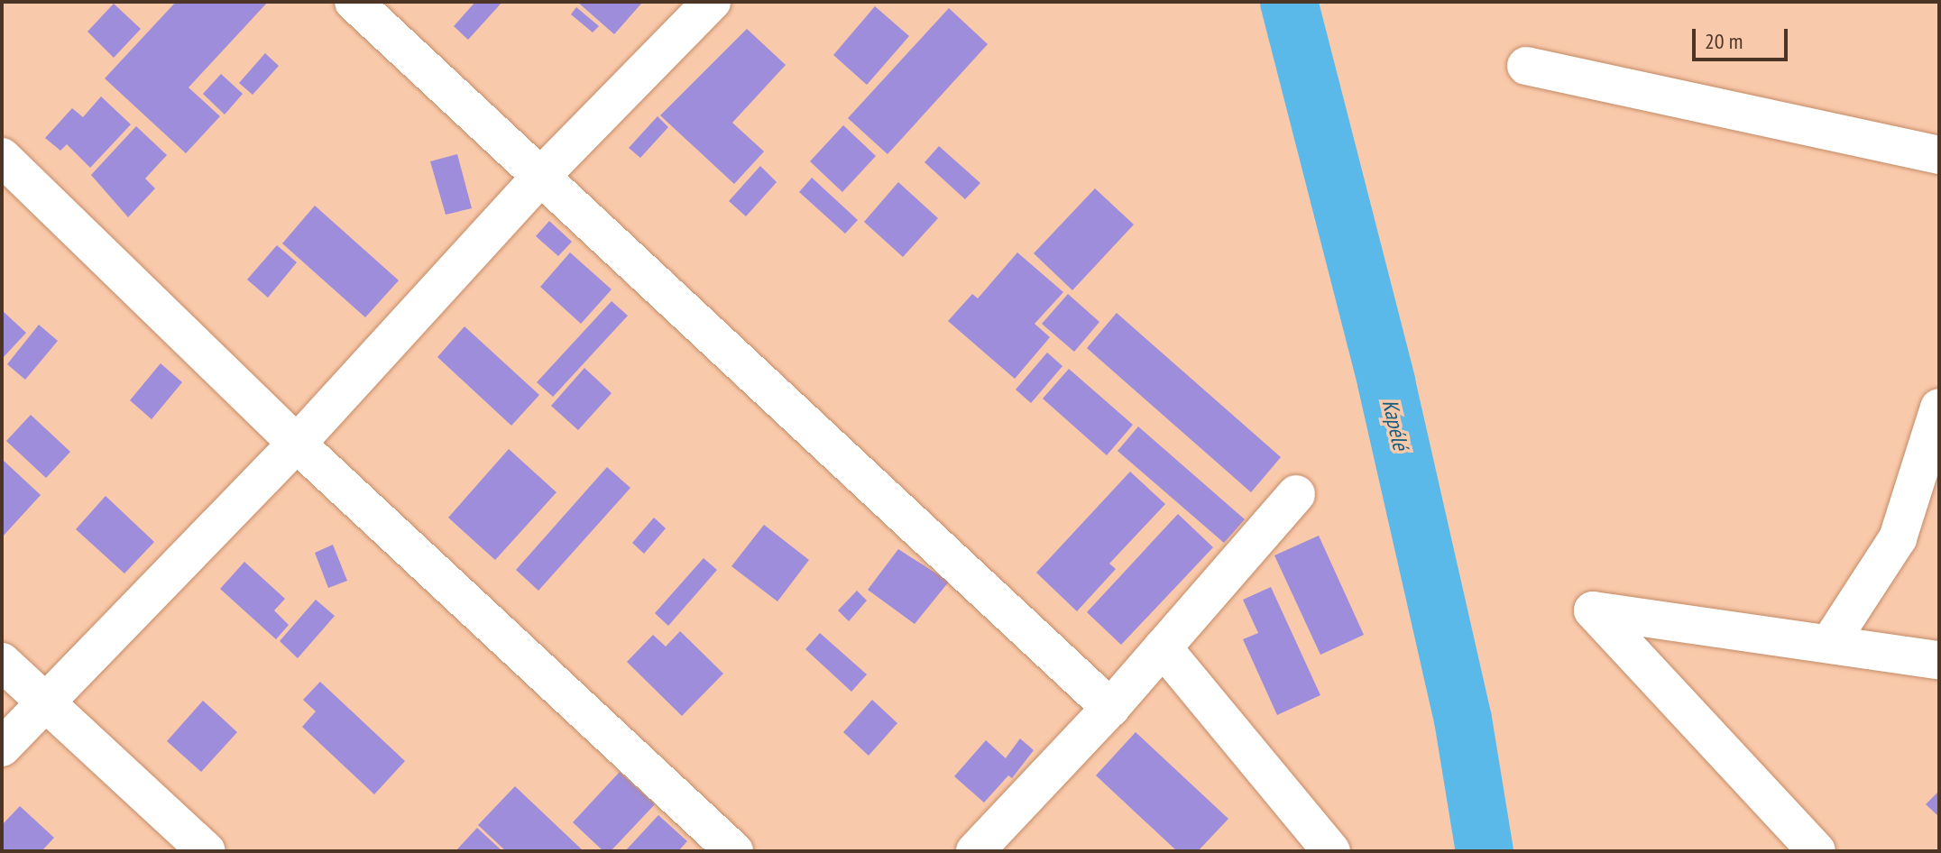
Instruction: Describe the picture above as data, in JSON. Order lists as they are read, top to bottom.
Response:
{
  "water": ["Kapélé"],
  "scale_bar": "20 m"
}
